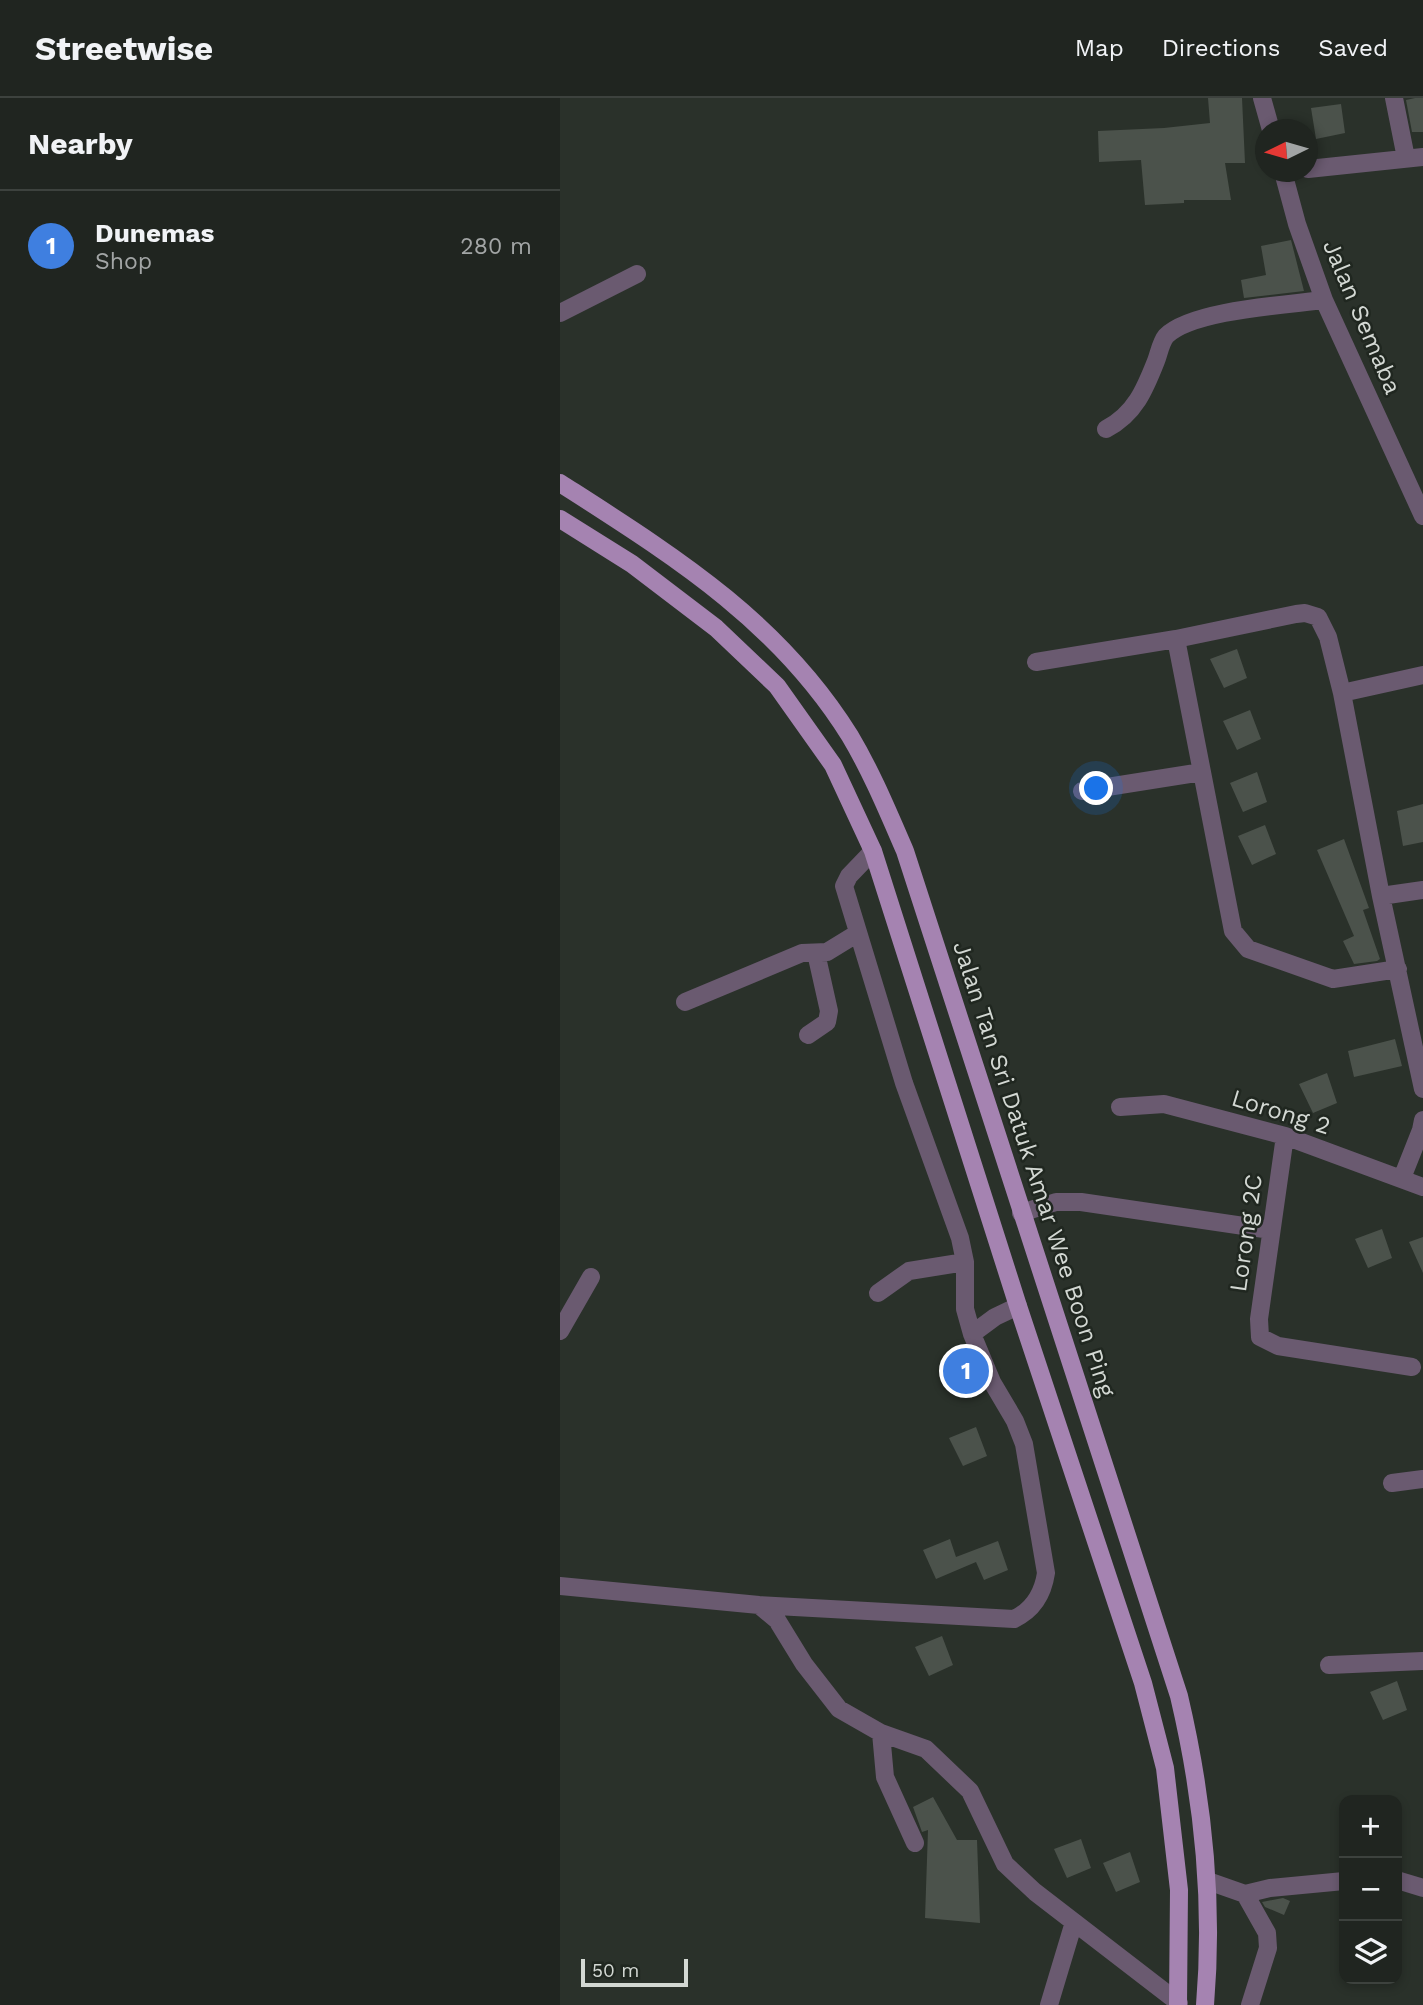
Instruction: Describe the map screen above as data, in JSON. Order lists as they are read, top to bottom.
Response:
{
  "streets": {
    "main road": ["Jalan Tan Sri Datuk Amar Wee Boon Ping"],
    "street": ["Jalan Semaba", "Lorong 2", "Lorong 2C"]
  },
  "crossings": [
    ["Lorong 2", "Lorong 2C"]
  ],
  "scale_bar": "50 m",
  "north": "left",
  "page": {
    "header": "Streetwise",
    "nav": ["Map", "Directions", "Saved"],
    "heading": "Nearby",
    "list": [
      {
        "mark": "1",
        "name": "Dunemas",
        "note": "Shop",
        "value": "280 m"
      }
    ],
    "pins": "1",
    "map_buttons": ["+", "−"],
    "scale": "50 m"
  }
}
